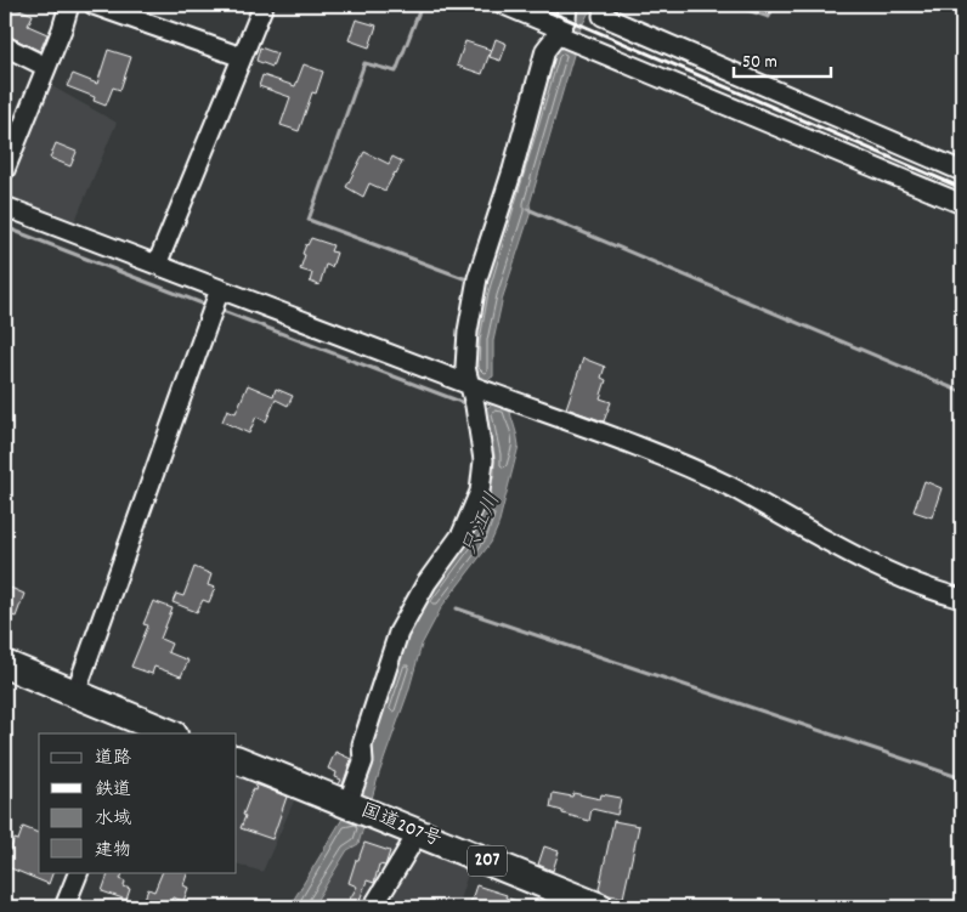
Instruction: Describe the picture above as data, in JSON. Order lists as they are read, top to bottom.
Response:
{
  "streets": {
    "highway": ["国道207号", "207"]
  },
  "water": ["只江川"],
  "legend": [
    "道路",
    "鉄道",
    "水域",
    "建物"
  ],
  "scale_bar": "50 m"
}
